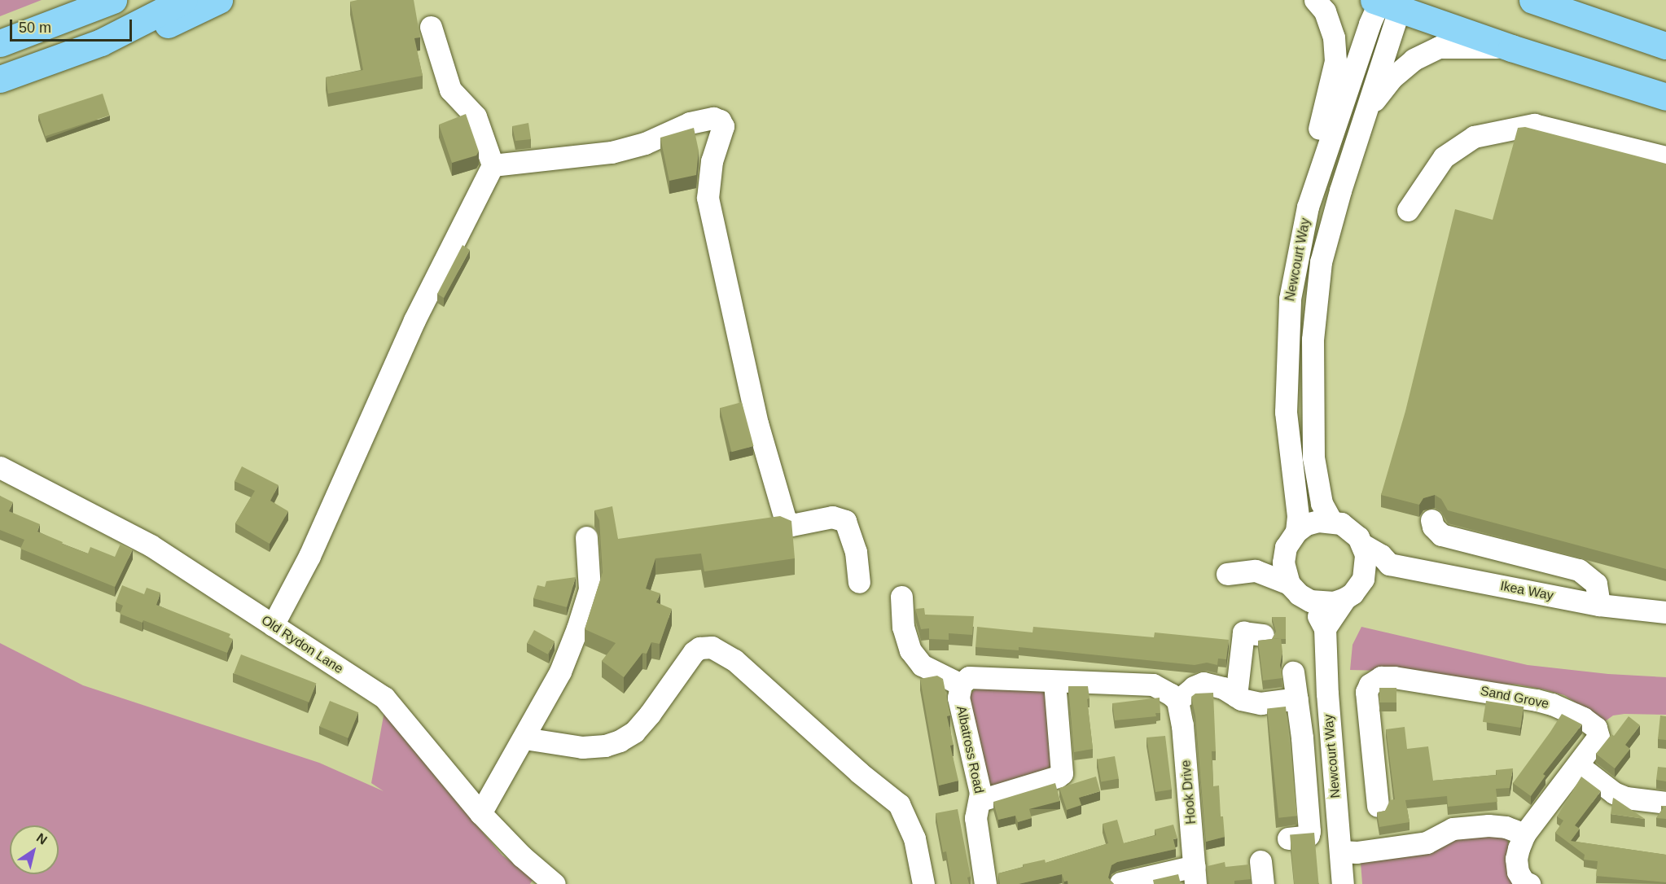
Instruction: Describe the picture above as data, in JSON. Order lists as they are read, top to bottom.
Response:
{
  "streets": {
    "street": [
      "Newcourt Way",
      "Ikea Way",
      "Old Rydon Lane",
      "Sand Grove",
      "Albatross Road",
      "Hook Drive"
    ]
  },
  "crossings": [
    ["Newcourt Way", "Ikea Way"]
  ],
  "scale_bar": "50 m",
  "north": "top right"
}
